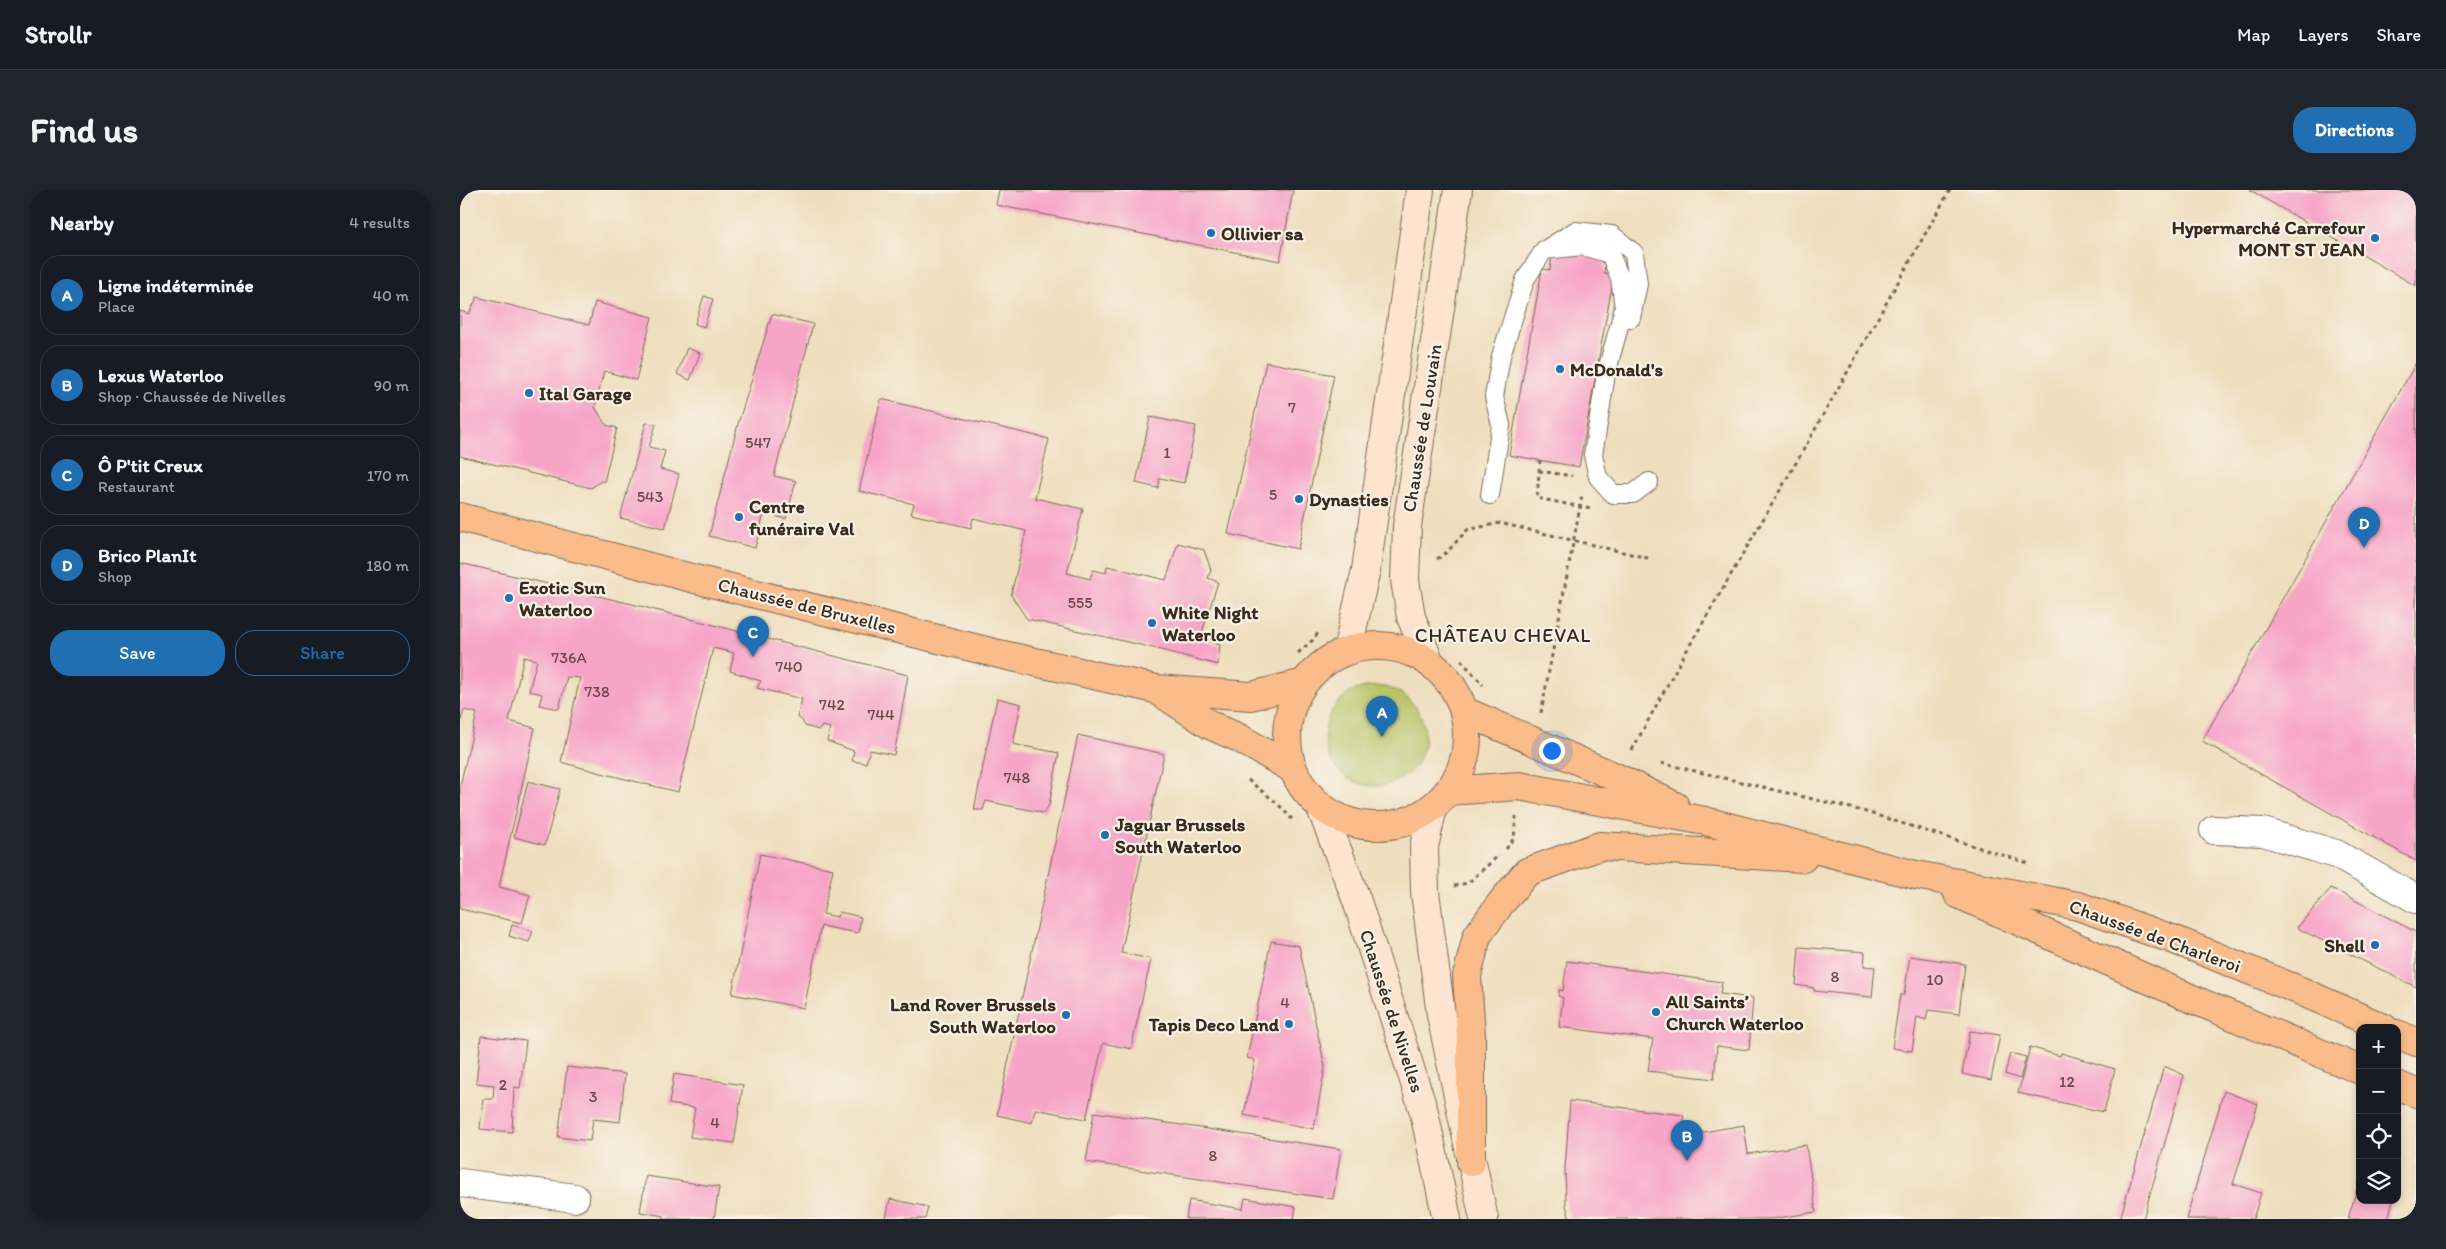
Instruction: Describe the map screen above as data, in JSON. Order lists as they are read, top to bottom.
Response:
{
  "streets": {
    "main road": [
      "Chaussée de Louvain",
      "Chaussée de Bruxelles",
      "Chaussée de Charleroi",
      "Chaussée de Nivelles"
    ]
  },
  "crossings": [
    ["Chaussée de Charleroi", "Chaussée de Nivelles"]
  ],
  "districts": ["CHÂTEAU CHEVAL"],
  "places": [
    "Ollivier sa",
    "Hypermarché Carrefour MONT ST JEAN",
    "McDonald's",
    "Ital Garage",
    "Dynasties",
    "Centre funéraire Val",
    "Exotic Sun Waterloo",
    "White Night Waterloo",
    "Jaguar Brussels South Waterloo",
    "Shell",
    "All Saints’ Church Waterloo",
    "Land Rover Brussels South Waterloo",
    "Tapis Deco Land"
  ],
  "house_numbers": [
    "7",
    "547",
    "1",
    "5",
    "543",
    "555",
    "736A",
    "740",
    "738",
    "742",
    "744",
    "748",
    "8",
    "10",
    "4",
    "12",
    "2",
    "3",
    "4",
    "8"
  ],
  "page": {
    "header": "Strollr",
    "nav": ["Map", "Layers", "Share"],
    "buttons": [
      "Directions",
      ["Save", "Share"]
    ],
    "title": "Find us",
    "heading": ["Nearby", "4 results"],
    "list": [
      {
        "mark": "A",
        "name": "Ligne indéterminée",
        "note": "Place",
        "value": "40 m"
      },
      {
        "mark": "B",
        "name": "Lexus Waterloo",
        "note": "Shop · Chaussée de Nivelles",
        "value": "90 m"
      },
      {
        "mark": "C",
        "name": "Ô P'tit Creux",
        "note": "Restaurant",
        "value": "170 m"
      },
      {
        "mark": "D",
        "name": "Brico PlanIt",
        "note": "Shop",
        "value": "180 m"
      }
    ],
    "pins": [
      "D",
      "C",
      "A",
      "B"
    ],
    "map_buttons": ["+", "−"]
  }
}
